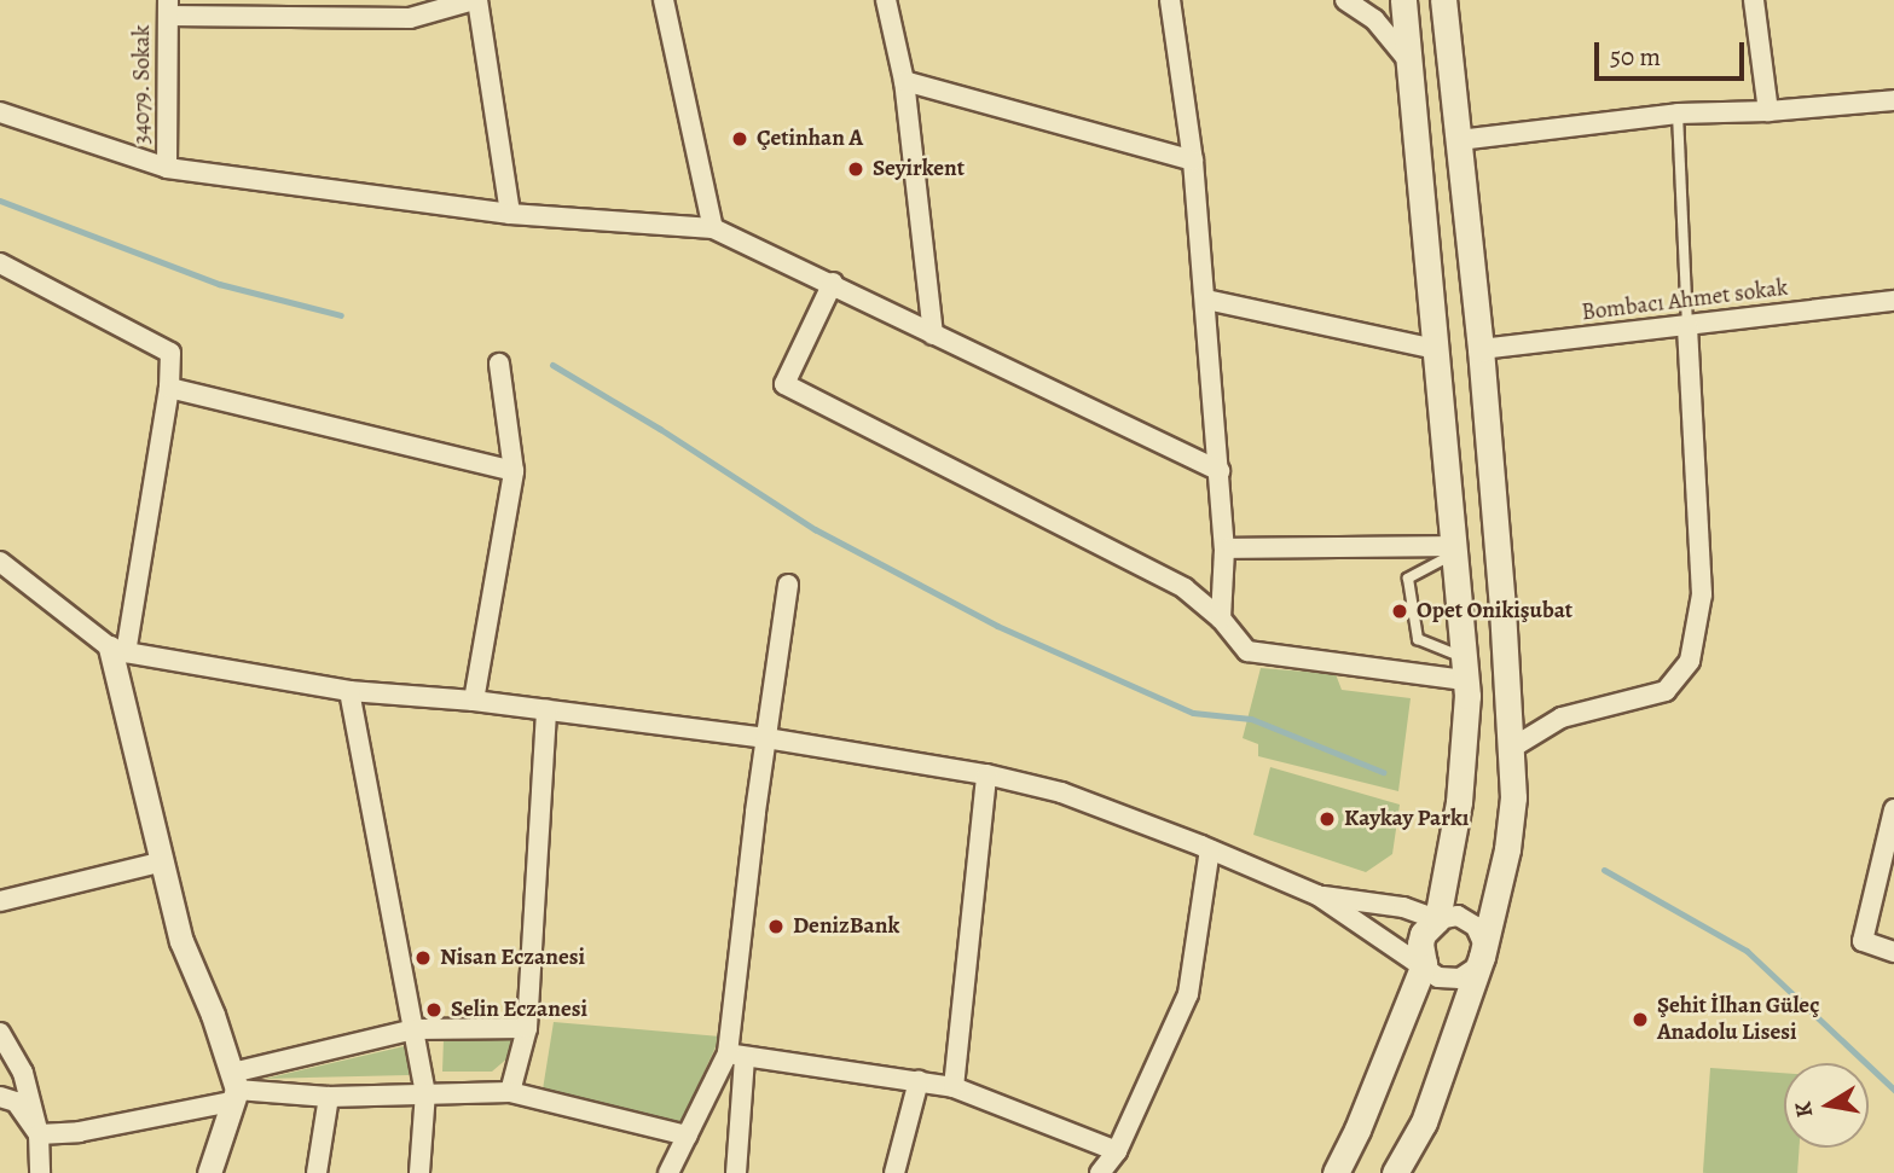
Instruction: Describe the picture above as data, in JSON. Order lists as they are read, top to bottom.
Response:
{
  "streets": {
    "street": ["34079. Sokak", "Bombacı Ahmet sokak"]
  },
  "places": [
    "Çetinhan A",
    "Seyirkent",
    "Opet Onikişubat",
    "Kaykay Parkı",
    "DenizBank",
    "Nisan Eczanesi",
    "Selin Eczanesi",
    "Şehit İlhan Güleç Anadolu Lisesi"
  ],
  "scale_bar": "50 m",
  "north": "left"
}
